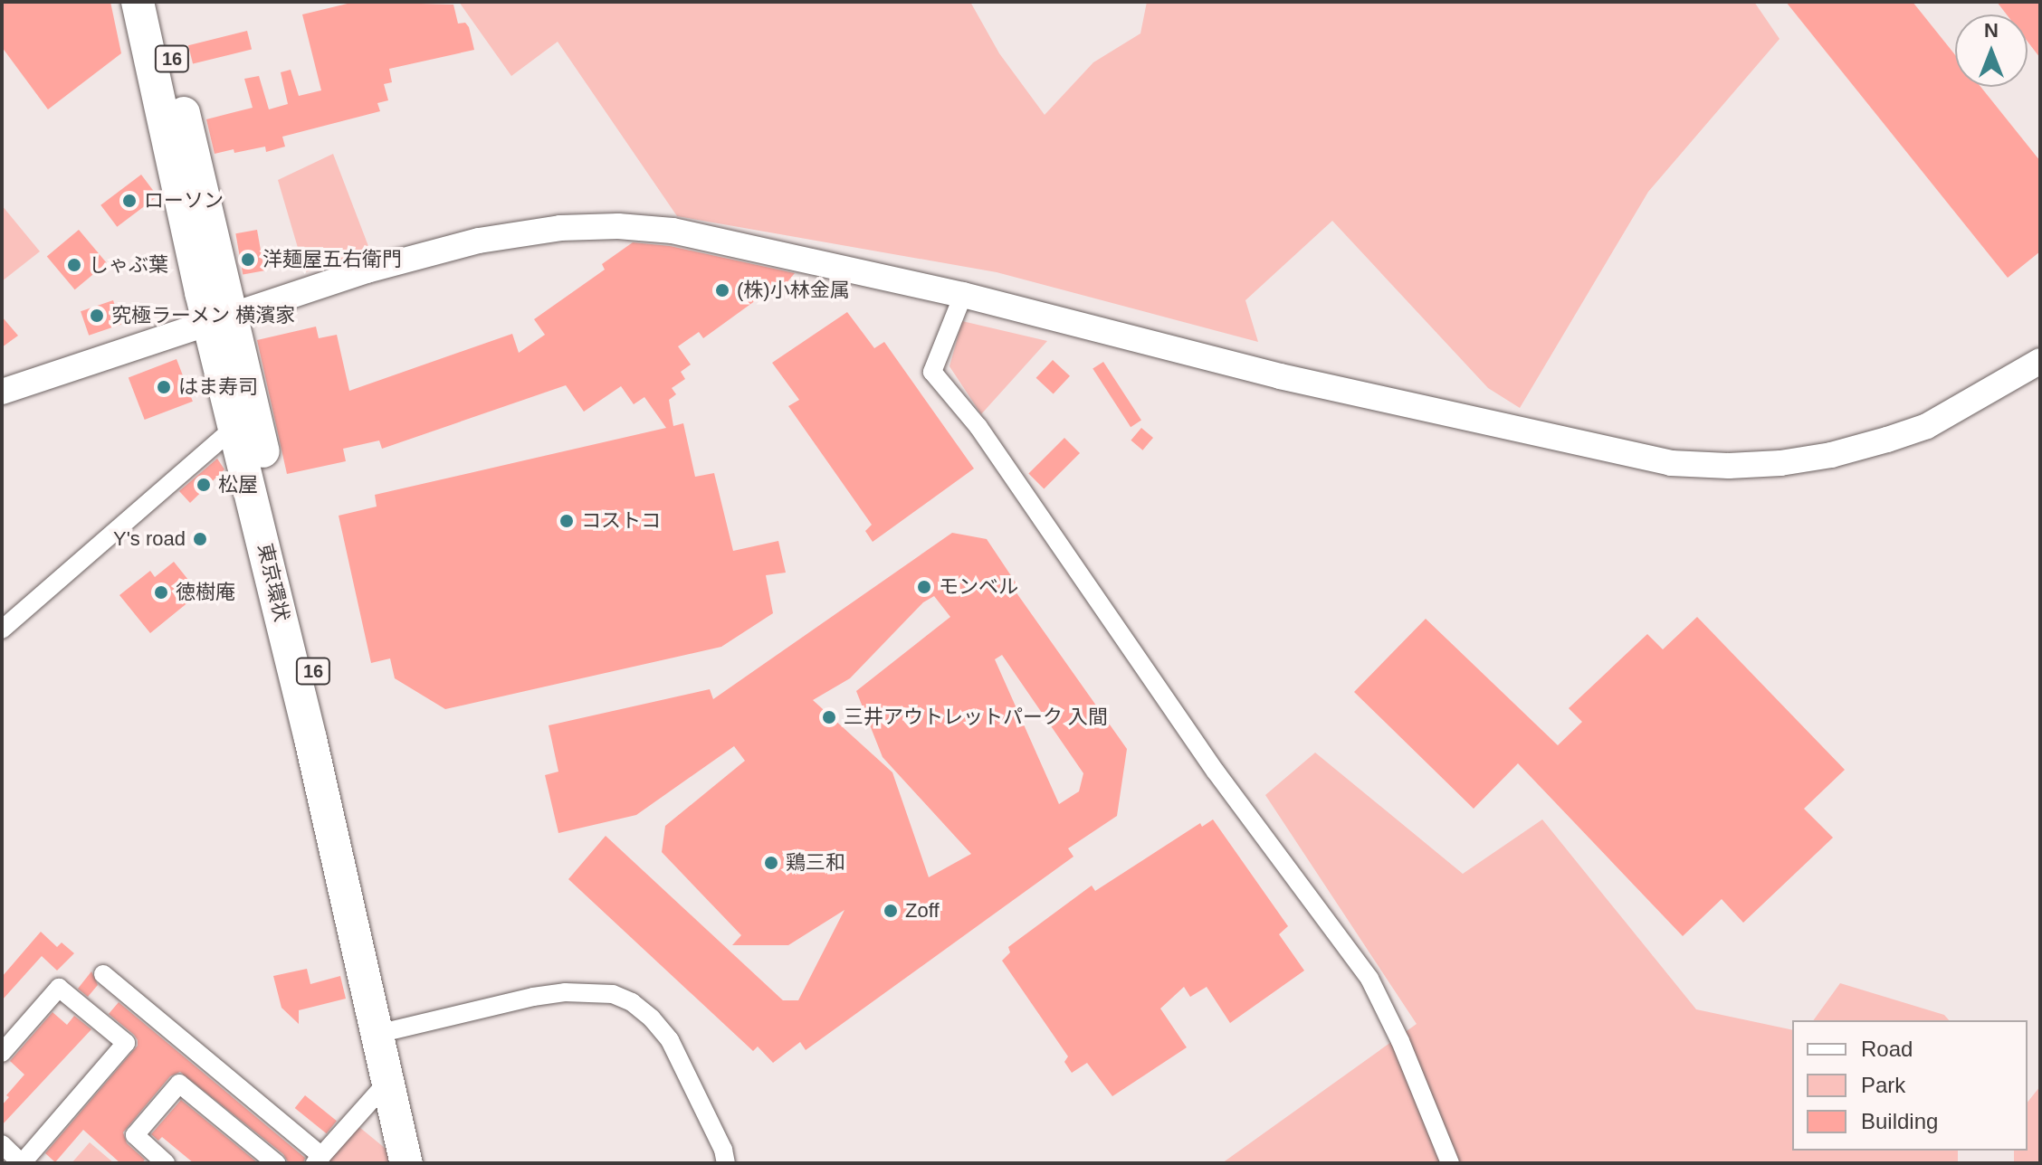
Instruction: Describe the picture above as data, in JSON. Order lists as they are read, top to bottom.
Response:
{
  "streets": {
    "highway": ["16", "東京環状"]
  },
  "places": [
    "ローソン",
    "洋麺屋五右衛門",
    "しゃぶ葉",
    "(株)小林金属",
    "究極ラーメン 横濱家",
    "はま寿司",
    "松屋",
    "コストコ",
    "Y's road",
    "モンベル",
    "徳樹庵",
    "三井アウトレットパーク 入間",
    "鶏三和",
    "Zoff"
  ],
  "legend": ["Road", "Park", "Building"],
  "north": "top"
}
